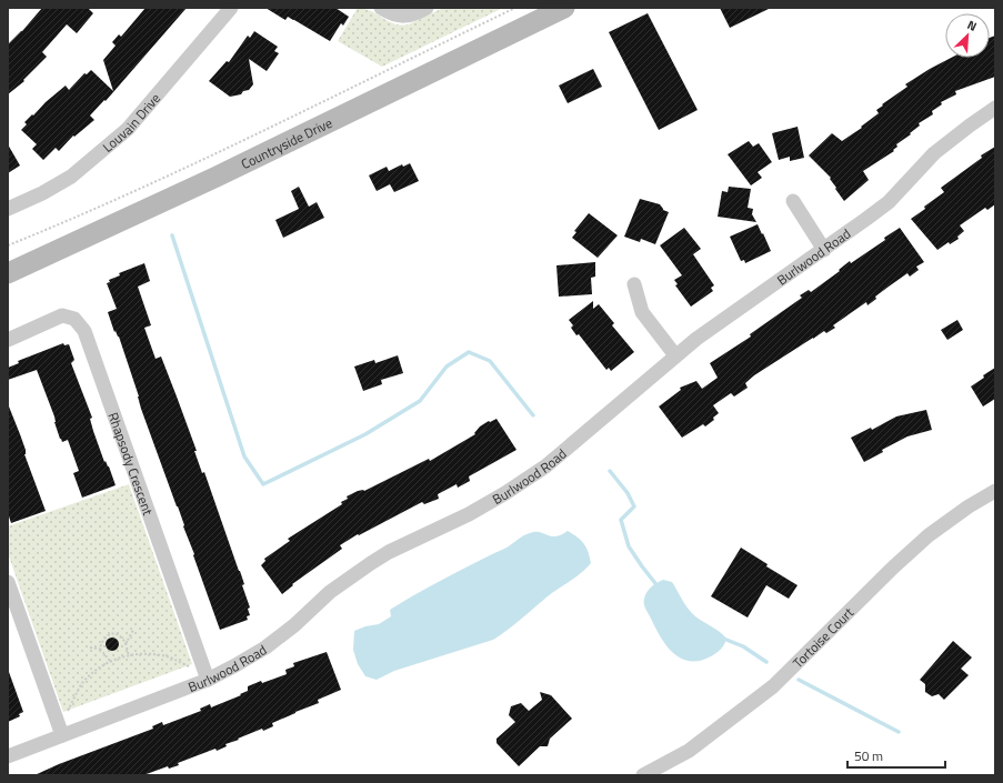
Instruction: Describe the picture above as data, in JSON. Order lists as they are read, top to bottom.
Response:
{
  "streets": {
    "main road": ["Countryside Drive"],
    "street": [
      "Louvain Drive",
      "Burlwood Road",
      "Rhapsody Crescent",
      "Tortoise Court"
    ]
  },
  "crossings": [
    ["Burlwood Road", "Rhapsody Crescent"]
  ],
  "scale_bar": "50 m",
  "north": "top right"
}
